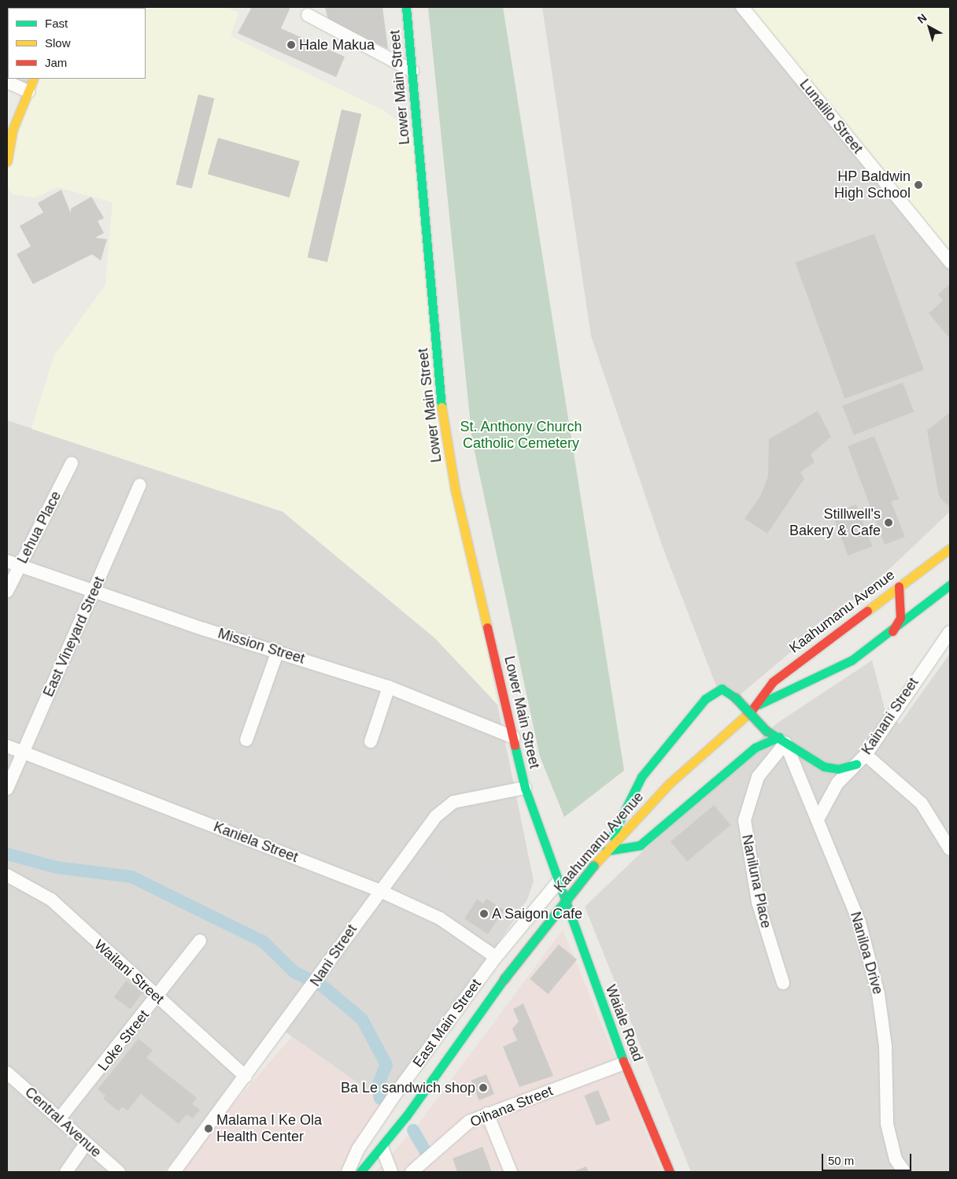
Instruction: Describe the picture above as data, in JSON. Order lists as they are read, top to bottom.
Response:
{
  "streets": {
    "main road": ["Lower Main Street", "Kaahumanu Avenue", "Waiale Road"],
    "street": [
      "Lunalilo Street",
      "Lehua Place",
      "East Vineyard Street",
      "Mission Street",
      "Kainani Street",
      "Kaniela Street",
      "Naniluna Place",
      "Naniloa Drive",
      "Nani Street",
      "Wailani Street",
      "East Main Street",
      "Loke Street",
      "Oihana Street",
      "Central Avenue"
    ]
  },
  "crossings": [
    ["Lower Main Street", "Mission Street"],
    ["Lower Main Street", "Nani Street"],
    ["Lower Main Street", "East Main Street"],
    ["Lower Main Street", "Waiale Road"],
    ["Lehua Place", "Mission Street"],
    ["East Vineyard Street", "Mission Street"],
    ["East Vineyard Street", "Kaniela Street"],
    ["Kainani Street", "Naniloa Drive"],
    ["Kaniela Street", "Nani Street"],
    ["Kaniela Street", "East Main Street"],
    ["Naniluna Place", "Naniloa Drive"],
    ["Nani Street", "Wailani Street"],
    ["Wailani Street", "Loke Street"],
    ["East Main Street", "Waiale Road"],
    ["Waiale Road", "Oihana Street"],
    ["Loke Street", "Central Avenue"]
  ],
  "parks": ["St. Anthony Church Catholic Cemetery"],
  "places": [
    "Hale Makua",
    "HP Baldwin High School",
    "Stillwell's Bakery & Cafe",
    "A Saigon Cafe",
    "Ba Le sandwich shop",
    "Malama I Ke Ola Health Center"
  ],
  "legend": ["Fast", "Slow", "Jam"],
  "scale_bar": "50 m",
  "north": "top left"
}
